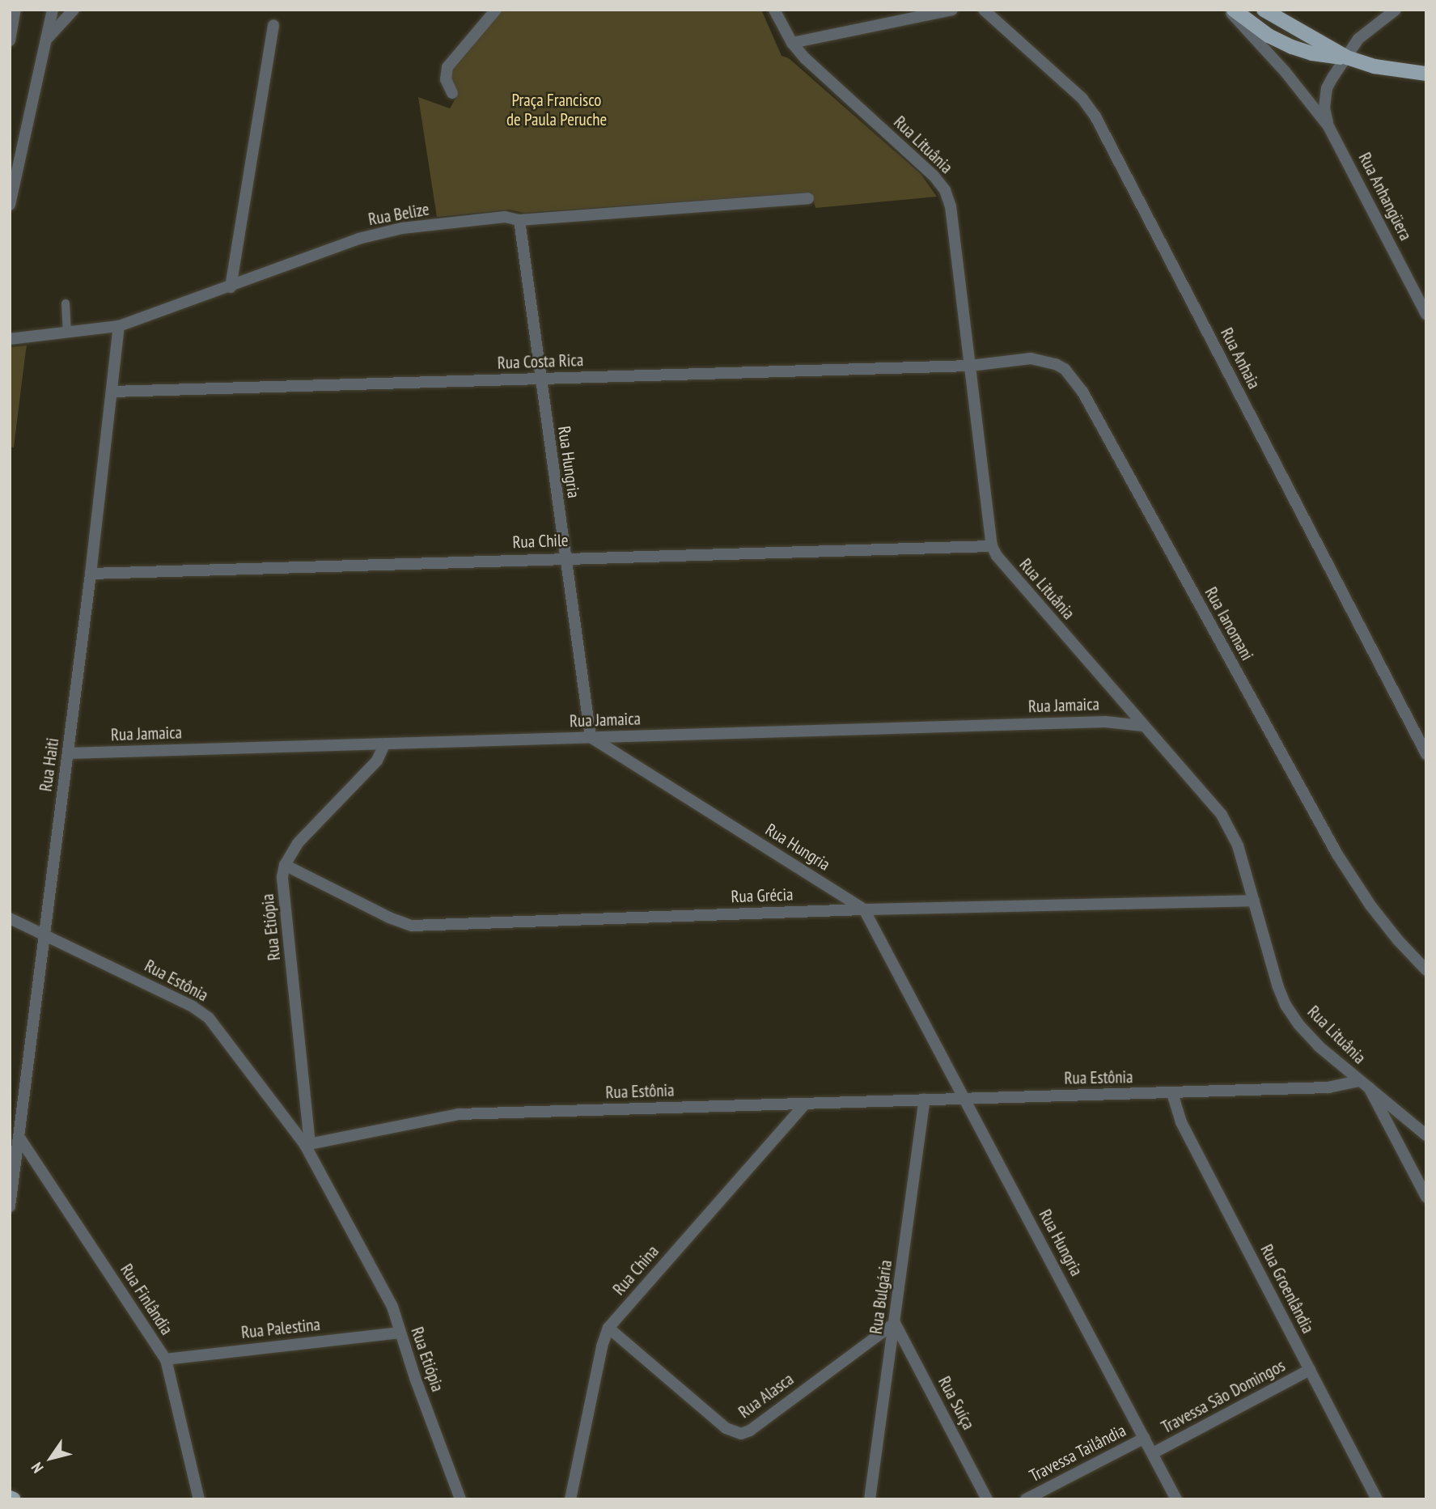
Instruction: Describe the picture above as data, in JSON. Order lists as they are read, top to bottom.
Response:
{
  "streets": {
    "street": [
      "Rua Lituânia",
      "Rua Anhangüera",
      "Rua Belize",
      "Rua Anhaia",
      "Rua Costa Rica",
      "Rua Hungria",
      "Rua Chile",
      "Rua Ianomani",
      "Rua Jamaica",
      "Rua Haiti",
      "Rua Grécia",
      "Rua Etiópia",
      "Rua Estônia",
      "Rua China",
      "Rua Groenlândia",
      "Rua Bulgária",
      "Rua Finlândia",
      "Rua Palestina",
      "Rua Alasca",
      "Travessa São Domingos",
      "Rua Suíça",
      "Travessa Tailândia"
    ]
  },
  "crossings": [
    ["Rua Lituânia", "Rua Costa Rica"],
    ["Rua Lituânia", "Rua Chile"],
    ["Rua Lituânia", "Rua Ianomani"],
    ["Rua Lituânia", "Rua Jamaica"],
    ["Rua Lituânia", "Rua Grécia"],
    ["Rua Lituânia", "Rua Estônia"],
    ["Rua Belize", "Rua Hungria"],
    ["Rua Belize", "Rua Haiti"],
    ["Rua Costa Rica", "Rua Hungria"],
    ["Rua Costa Rica", "Rua Ianomani"],
    ["Rua Costa Rica", "Rua Haiti"],
    ["Rua Hungria", "Rua Chile"],
    ["Rua Hungria", "Rua Jamaica"],
    ["Rua Hungria", "Rua Grécia"],
    ["Rua Hungria", "Rua Estônia"],
    ["Rua Hungria", "Travessa São Domingos"],
    ["Rua Hungria", "Travessa Tailândia"],
    ["Rua Chile", "Rua Haiti"],
    ["Rua Jamaica", "Rua Haiti"],
    ["Rua Haiti", "Rua Estônia"],
    ["Rua Haiti", "Rua Finlândia"],
    ["Rua Grécia", "Rua Etiópia"],
    ["Rua Etiópia", "Rua Estônia"],
    ["Rua Etiópia", "Rua Palestina"],
    ["Rua Estônia", "Rua China"],
    ["Rua Estônia", "Rua Groenlândia"],
    ["Rua Estônia", "Rua Bulgária"],
    ["Rua China", "Rua Alasca"],
    ["Rua Groenlândia", "Travessa São Domingos"],
    ["Rua Bulgária", "Rua Alasca"],
    ["Rua Bulgária", "Rua Suíça"],
    ["Rua Finlândia", "Rua Palestina"],
    ["Rua Alasca", "Rua Suíça"]
  ],
  "parks": ["Praça Francisco de Paula Peruche"],
  "north": "bottom left"
}
